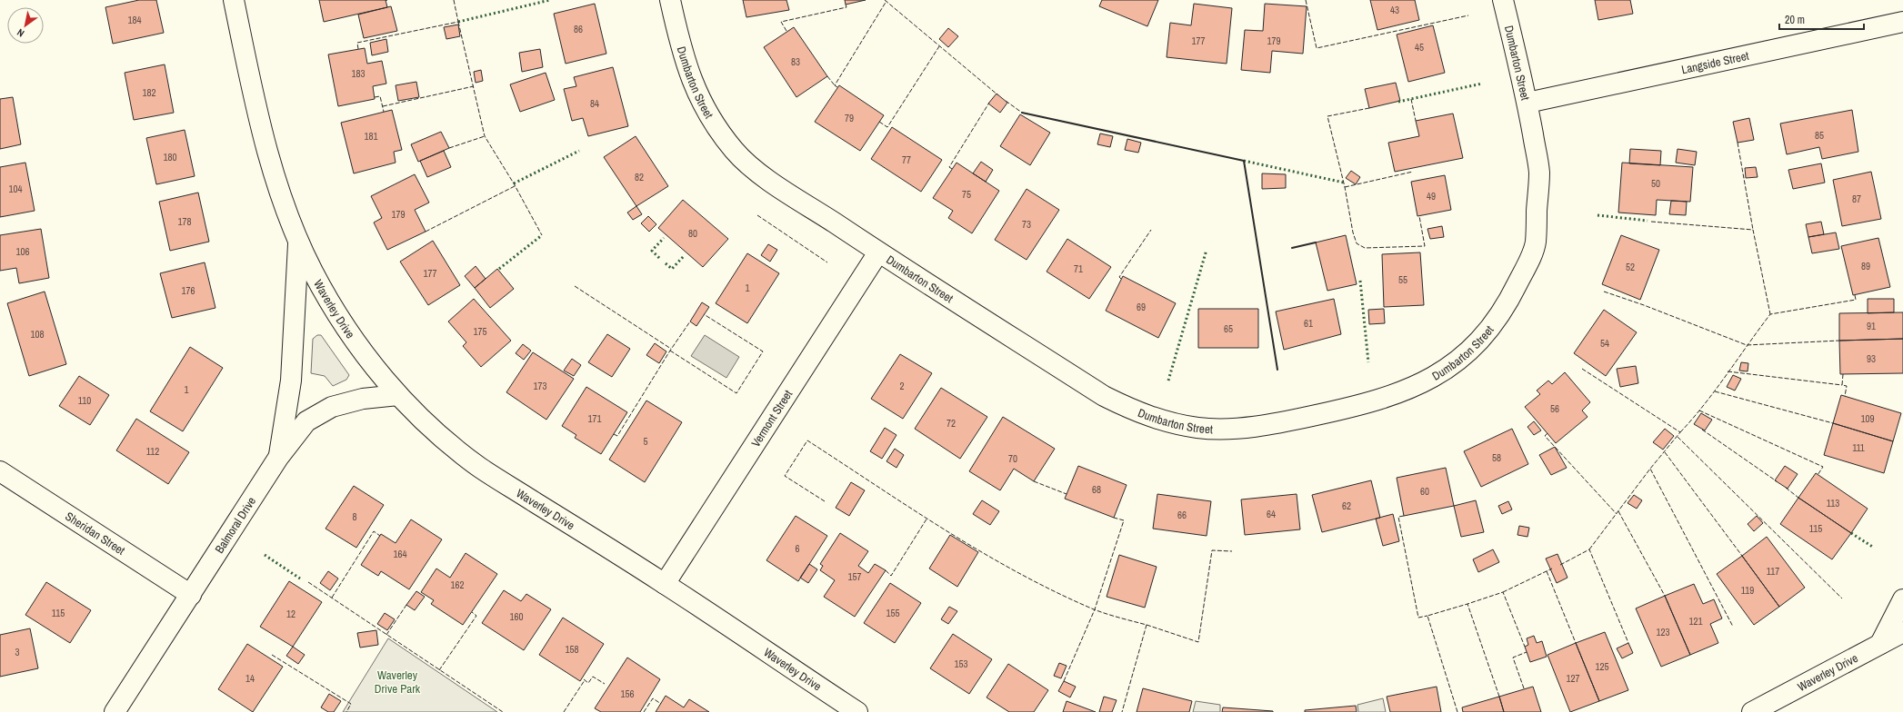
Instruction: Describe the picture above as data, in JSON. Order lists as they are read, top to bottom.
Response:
{
  "streets": {
    "street": [
      "Langside Street",
      "Dumbarton Street",
      "Waverley Drive",
      "Vermont Street",
      "Balmoral Drive",
      "Sheridan Street"
    ]
  },
  "crossings": [
    ["Langside Street", "Dumbarton Street"],
    ["Dumbarton Street", "Vermont Street"],
    ["Waverley Drive", "Vermont Street"],
    ["Waverley Drive", "Balmoral Drive"],
    ["Balmoral Drive", "Sheridan Street"]
  ],
  "parks": ["Waverley Drive Park"],
  "house_numbers": [
    "43",
    "184",
    "86",
    "177",
    "179",
    "45",
    "83",
    "183",
    "182",
    "84",
    "79",
    "85",
    "181",
    "180",
    "77",
    "82",
    "50",
    "104",
    "75",
    "49",
    "87",
    "179",
    "178",
    "73",
    "80",
    "106",
    "89",
    "52",
    "71",
    "177",
    "55",
    "1",
    "176",
    "69",
    "61",
    "91",
    "65",
    "175",
    "108",
    "54",
    "93",
    "173",
    "2",
    "1",
    "110",
    "56",
    "171",
    "109",
    "72",
    "5",
    "111",
    "112",
    "58",
    "70",
    "68",
    "60",
    "113",
    "62",
    "64",
    "66",
    "8",
    "115",
    "6",
    "164",
    "117",
    "157",
    "162",
    "119",
    "115",
    "155",
    "12",
    "160",
    "121",
    "123",
    "158",
    "3",
    "153",
    "125",
    "14",
    "127",
    "156"
  ],
  "scale_bar": "20 m",
  "north": "bottom left"
}
